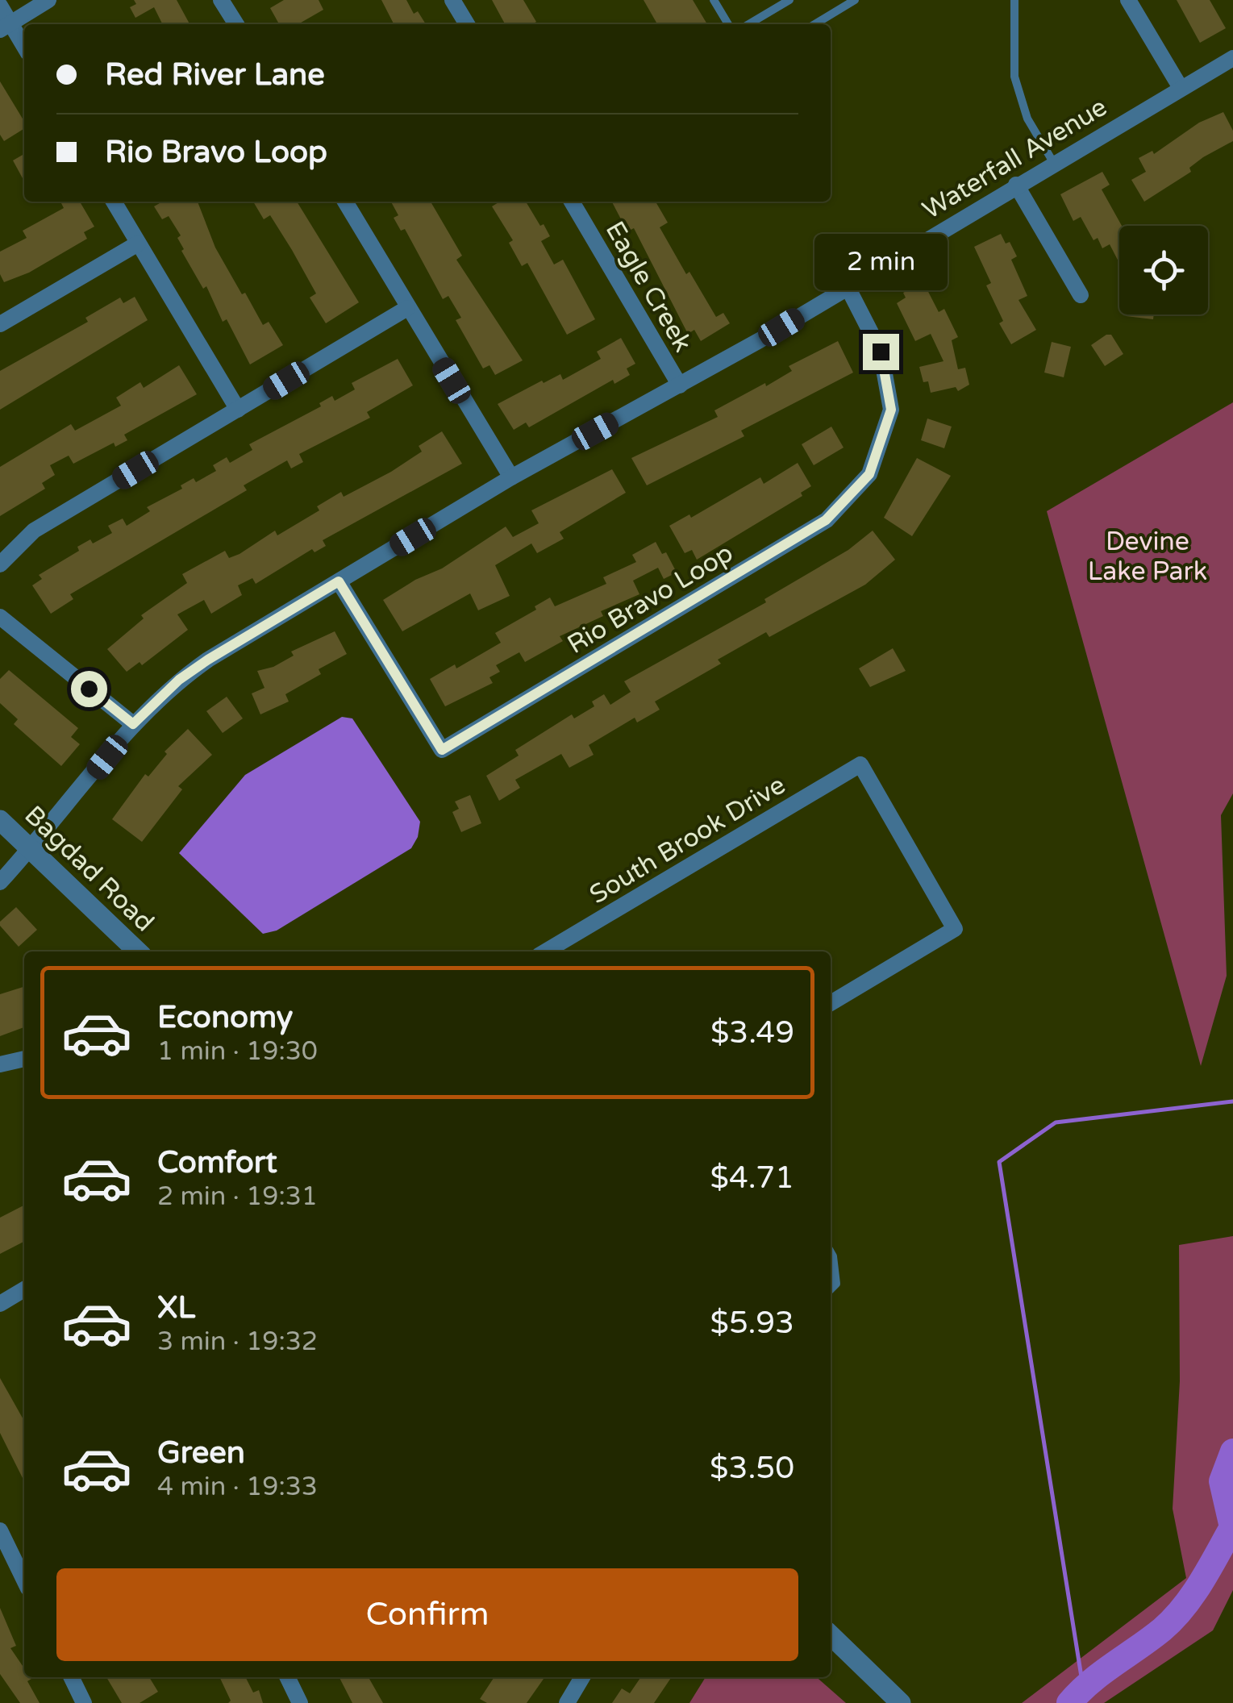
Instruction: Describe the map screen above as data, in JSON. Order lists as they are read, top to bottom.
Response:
{
  "streets": {
    "street": [
      "Waterfall Avenue",
      "Eagle Creek",
      "Rio Bravo Loop",
      "South Brook Drive",
      "Bagdad Road"
    ]
  },
  "crossings": [
    ["Waterfall Avenue", "Eagle Creek"],
    ["Waterfall Avenue", "Rio Bravo Loop"],
    ["Waterfall Avenue", "Bagdad Road"]
  ],
  "parks": ["Devine Lake Park"],
  "page": {
    "banner": ["Red River Lane", "Rio Bravo Loop"],
    "bubble": "2 min",
    "list": [
      {
        "name": "Economy",
        "note": "1 min · 19:30",
        "value": "$3.49"
      },
      {
        "name": "Comfort",
        "note": "2 min · 19:31",
        "value": "$4.71"
      },
      {
        "name": "XL",
        "note": "3 min · 19:32",
        "value": "$5.93"
      },
      {
        "name": "Green",
        "note": "4 min · 19:33",
        "value": "$3.50"
      }
    ],
    "buttons": "Confirm"
  }
}
